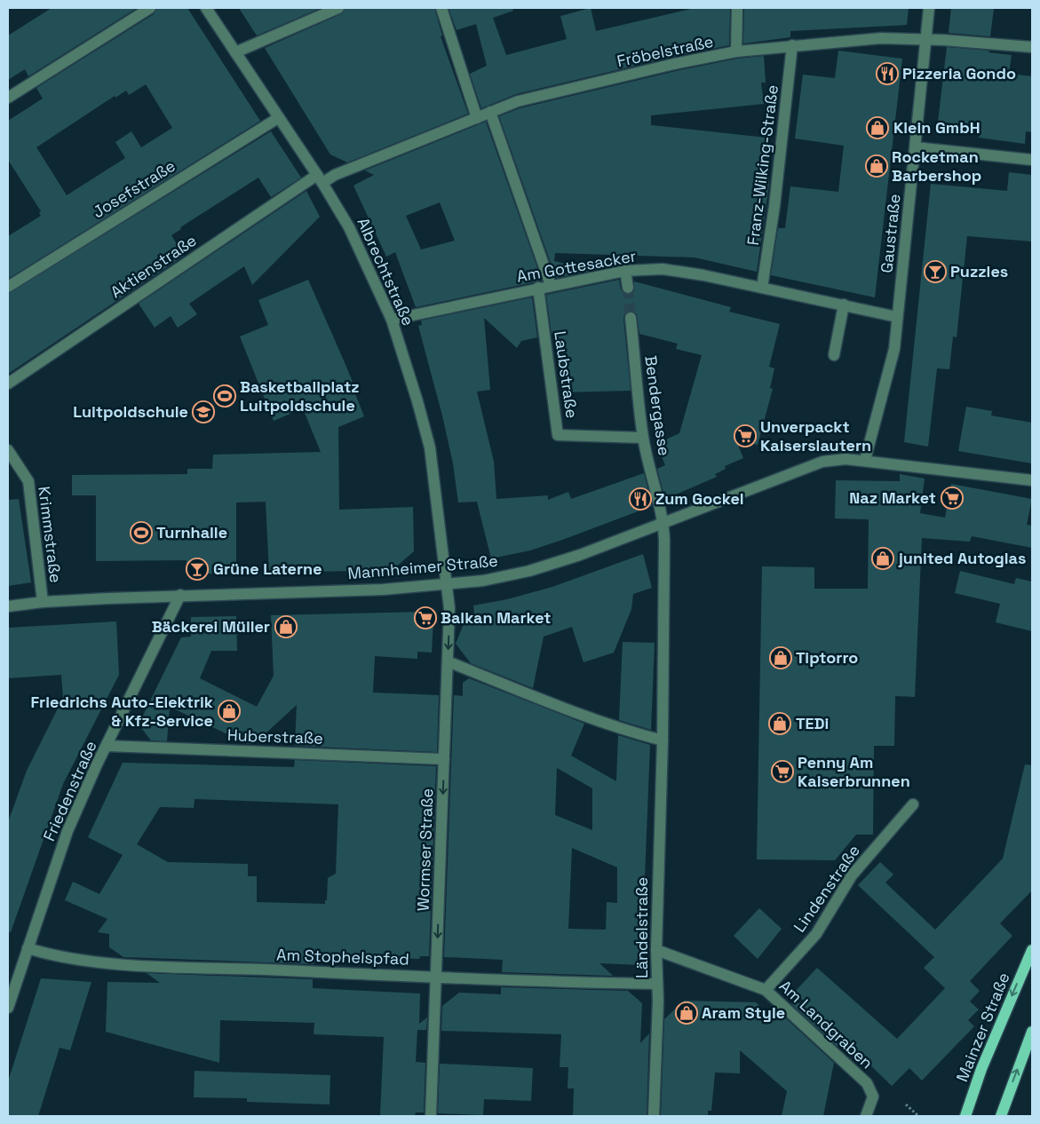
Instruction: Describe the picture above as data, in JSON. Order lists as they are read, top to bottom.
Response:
{
  "streets": {
    "main road": ["Mainzer Straße"],
    "street": [
      "Fröbelstraße",
      "Franz-Wilking-Straße",
      "Josefstraße",
      "Gaustraße",
      "Aktienstraße",
      "Am Gottesacker",
      "Albrechtstraße",
      "Laubstraße",
      "Bendergasse",
      "Krimmstraße",
      "Mannheimer Straße",
      "Huberstraße",
      "Friedenstraße",
      "Wormser Straße",
      "Lindenstraße",
      "Ländelstraße",
      "Am Stophelspfad",
      "Am Landgraben"
    ]
  },
  "crossings": [
    ["Fröbelstraße", "Franz-Wilking-Straße"],
    ["Fröbelstraße", "Gaustraße"],
    ["Fröbelstraße", "Aktienstraße"],
    ["Fröbelstraße", "Albrechtstraße"],
    ["Franz-Wilking-Straße", "Am Gottesacker"],
    ["Josefstraße", "Albrechtstraße"],
    ["Gaustraße", "Am Gottesacker"],
    ["Gaustraße", "Mannheimer Straße"],
    ["Aktienstraße", "Albrechtstraße"],
    ["Am Gottesacker", "Albrechtstraße"],
    ["Am Gottesacker", "Laubstraße"],
    ["Albrechtstraße", "Mannheimer Straße"],
    ["Albrechtstraße", "Wormser Straße"],
    ["Laubstraße", "Bendergasse"],
    ["Bendergasse", "Mannheimer Straße"],
    ["Bendergasse", "Ländelstraße"],
    ["Krimmstraße", "Mannheimer Straße"],
    ["Mannheimer Straße", "Friedenstraße"],
    ["Mannheimer Straße", "Wormser Straße"],
    ["Mannheimer Straße", "Ländelstraße"],
    ["Huberstraße", "Friedenstraße"],
    ["Huberstraße", "Wormser Straße"],
    ["Friedenstraße", "Am Stophelspfad"],
    ["Wormser Straße", "Am Stophelspfad"],
    ["Lindenstraße", "Am Landgraben"],
    ["Ländelstraße", "Am Stophelspfad"],
    ["Ländelstraße", "Am Landgraben"]
  ],
  "one_way": ["Wormser Straße"],
  "places": {
    "restaurant": ["Pizzeria Gondo", "Zum Gockel"],
    "shop": [
      "Klein GmbH",
      "Rocketman Barbershop",
      "junited Autoglas",
      "Bäckerei Müller",
      "Tiptorro",
      "Friedrichs Auto-Elektrik & Kfz-Service",
      "TEDi",
      "Aram Style"
    ],
    "bar": ["Puzzles", "Grüne Laterne"],
    "sports": ["Basketballplatz Luitpoldschule", "Turnhalle"],
    "school or university": ["Luitpoldschule"],
    "supermarket": [
      "Unverpackt Kaiserslautern",
      "Naz Market",
      "Balkan Market",
      "Penny Am Kaiserbrunnen"
    ]
  }
}
